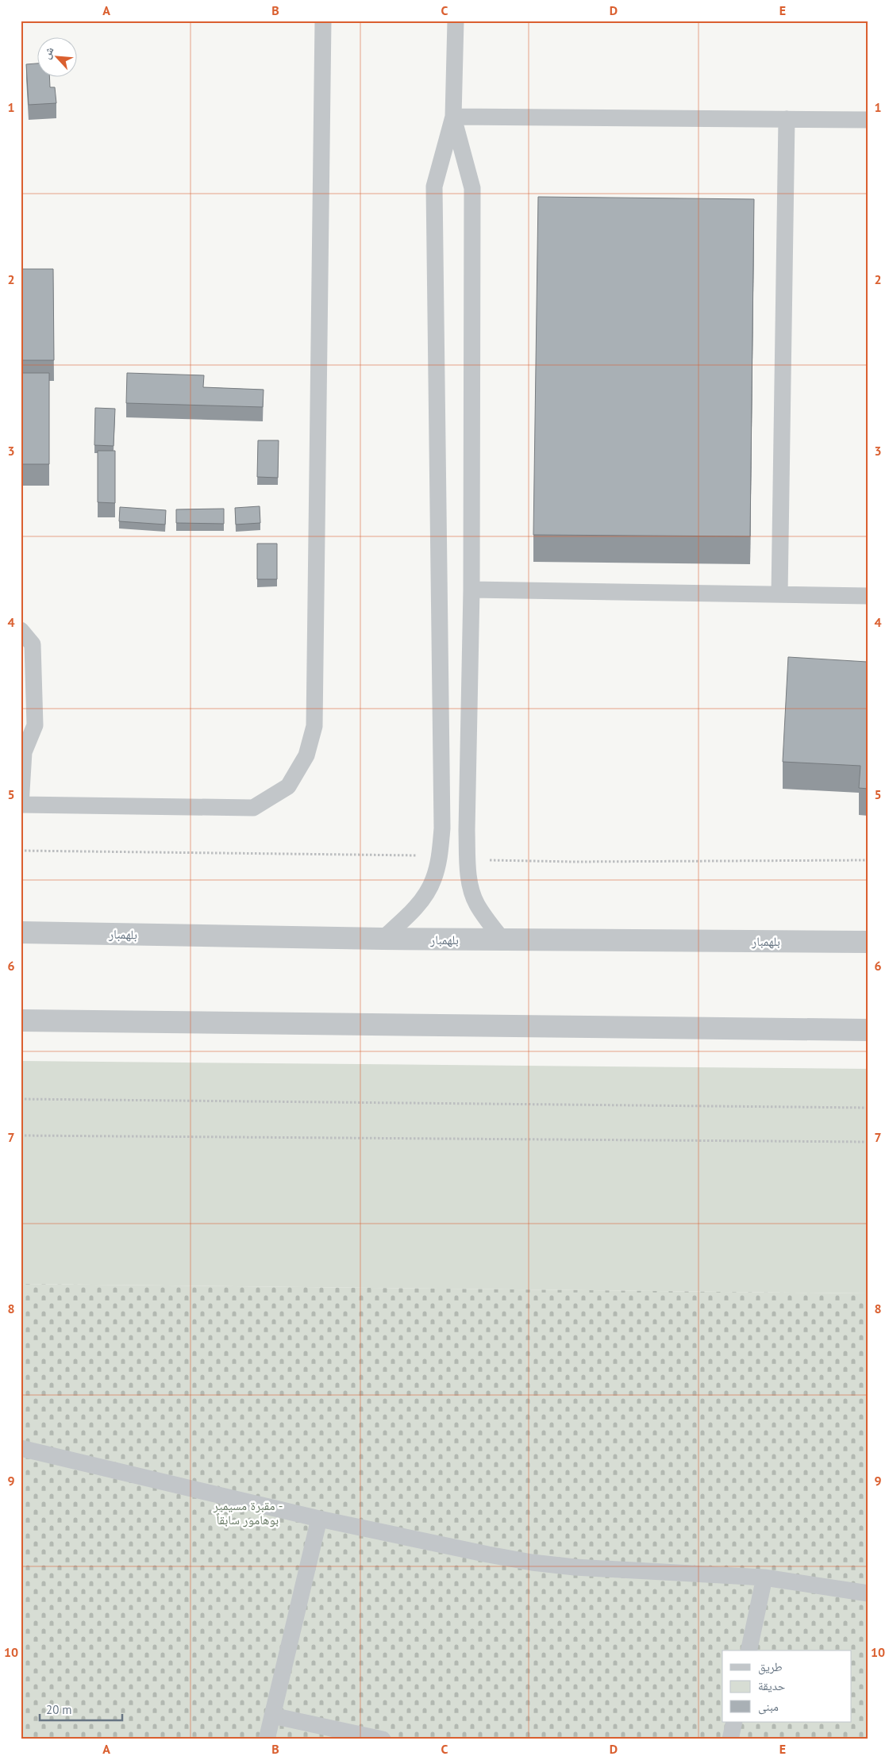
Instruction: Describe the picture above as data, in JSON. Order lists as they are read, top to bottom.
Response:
{
  "streets": {
    "street": ["بلهمبار"]
  },
  "parks": ["مقبرة مسيمير - بوهامور سابقاً"],
  "legend": ["طريق", "حديقة", "مبنى"],
  "scale_bar": "20 m",
  "north": "top left",
  "grid": {
    "columns": [
      "A",
      "B",
      "C",
      "D",
      "E"
    ],
    "rows": [
      "1",
      "2",
      "3",
      "4",
      "5",
      "6",
      "7",
      "8",
      "9",
      "10"
    ]
  }
}
